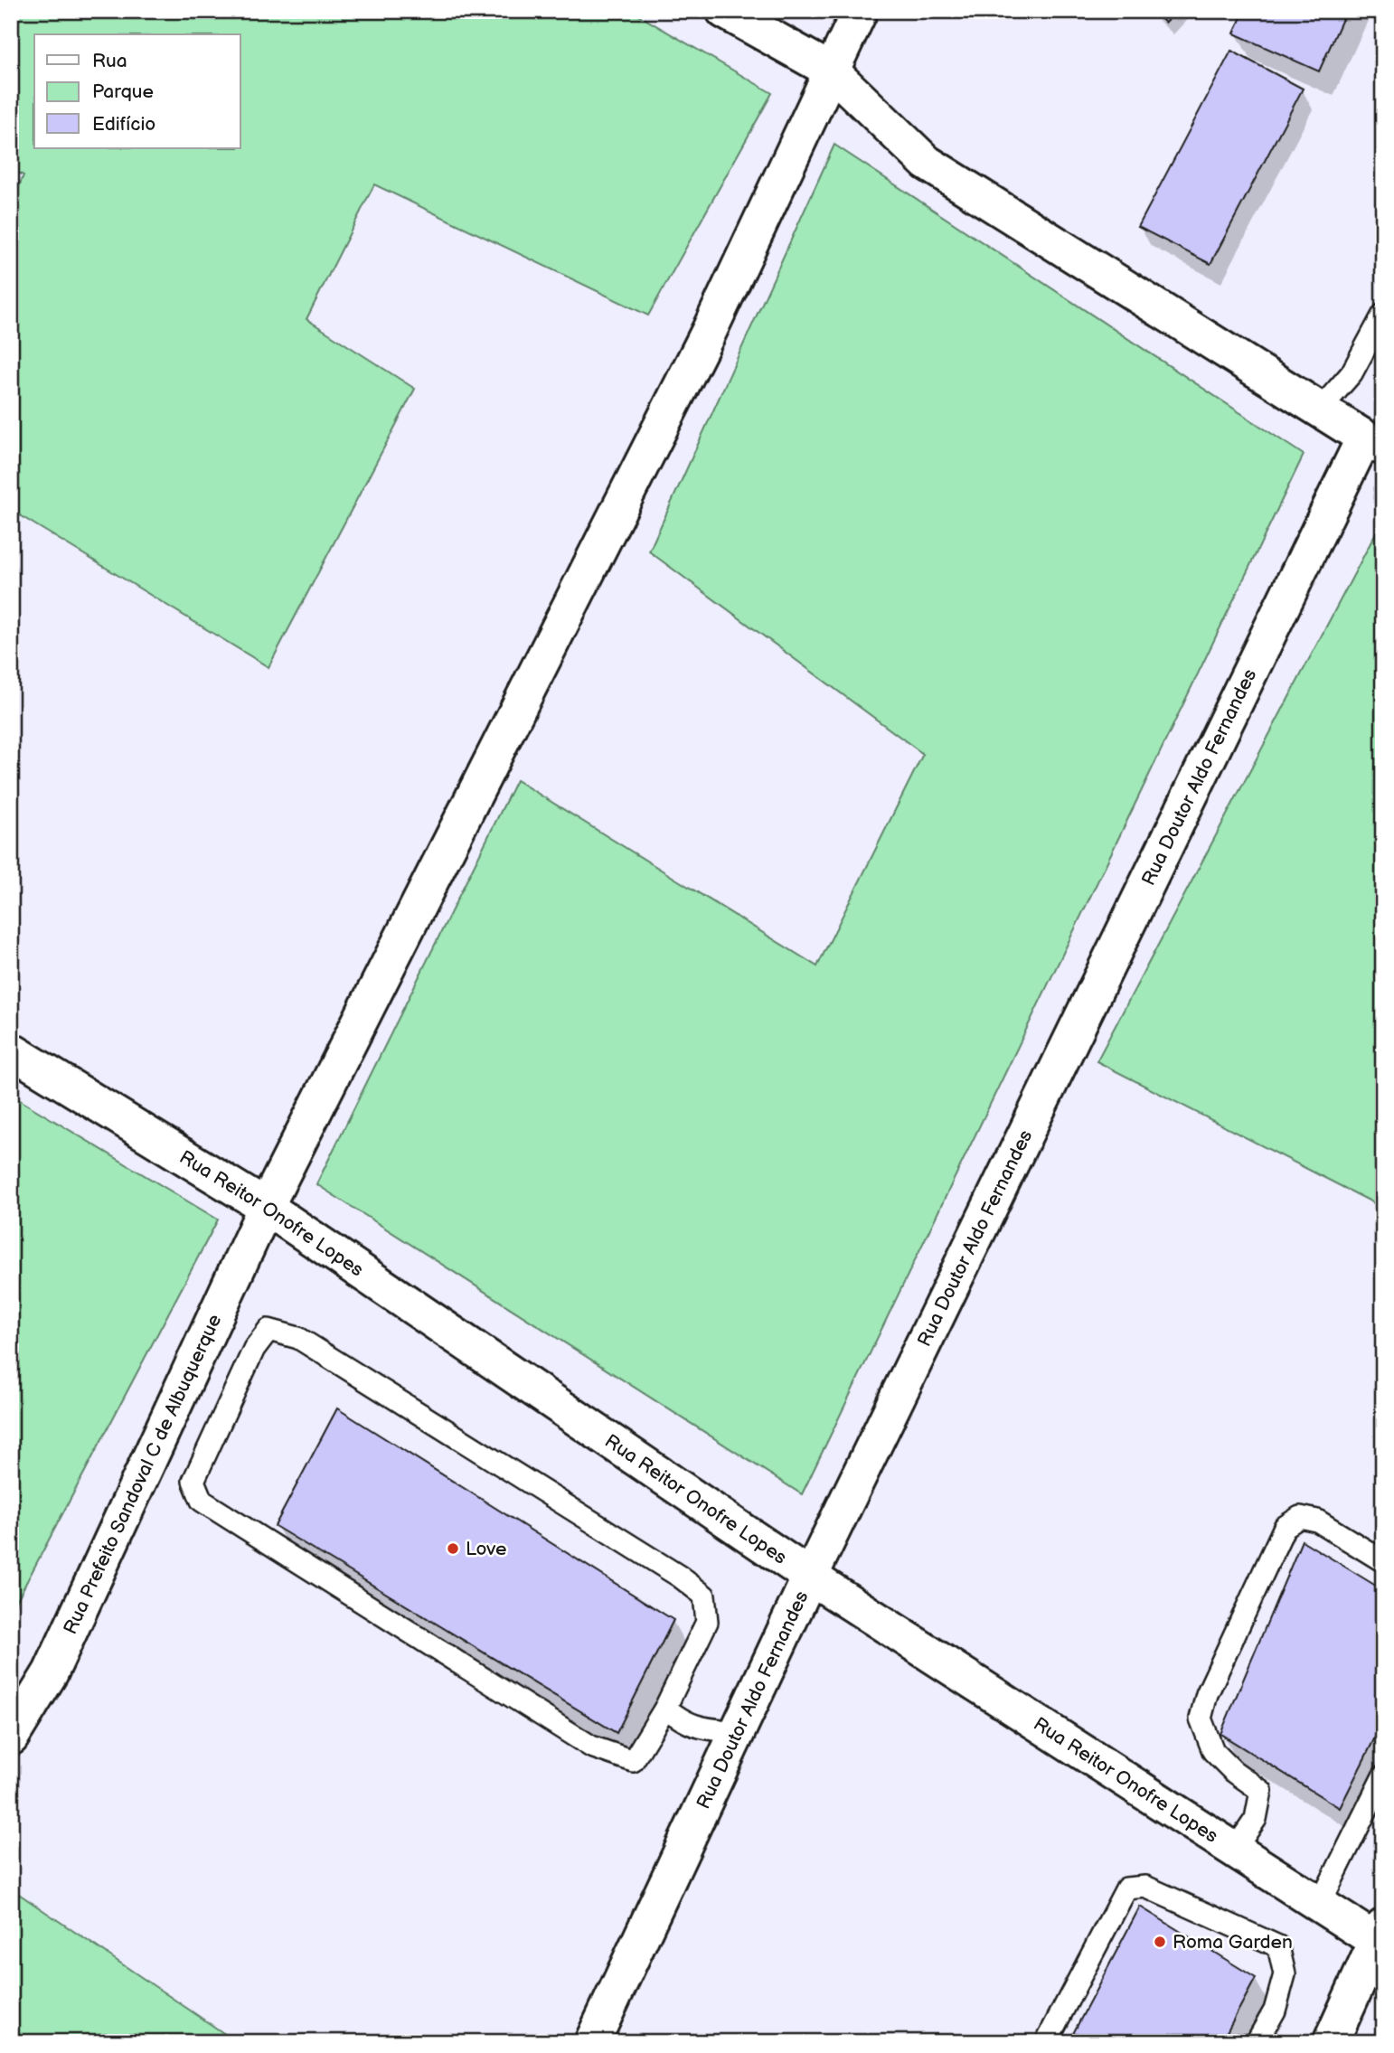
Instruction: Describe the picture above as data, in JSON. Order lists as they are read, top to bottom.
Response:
{
  "streets": {
    "street": ["Rua Doutor Aldo Fernandes", "Rua Reitor Onofre Lopes", "Rua Prefeito Sandoval C de Albuquerque"]
  },
  "crossings": [
    ["Rua Doutor Aldo Fernandes", "Rua Reitor Onofre Lopes"],
    ["Rua Reitor Onofre Lopes", "Rua Prefeito Sandoval C de Albuquerque"]
  ],
  "places": ["Love", "Roma Garden"],
  "legend": ["Rua", "Parque", "Edifício"]
}
